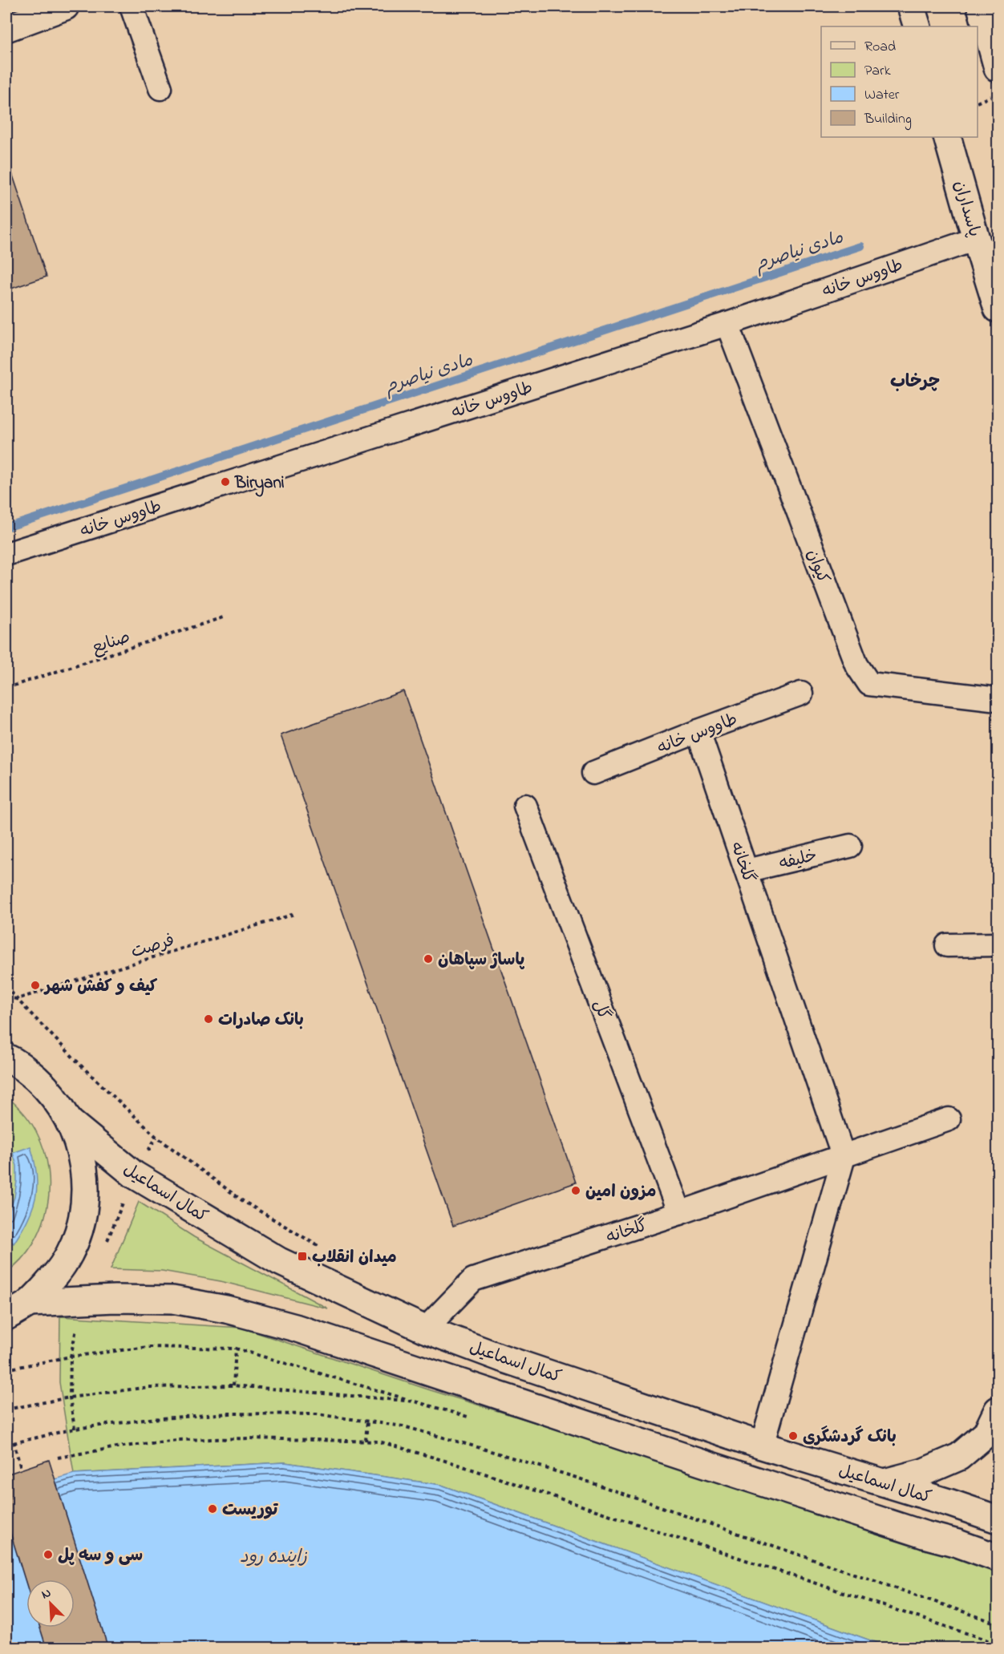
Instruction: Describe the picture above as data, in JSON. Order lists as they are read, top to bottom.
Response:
{
  "streets": {
    "main road": ["پاسداران", "کمال اسماعیل"],
    "street": [
      "طاووس خانه",
      "کیوان",
      "خلیفه",
      "گلخانه",
      "گل"
    ],
    "path": ["صنایع", "فرصت"]
  },
  "crossings": [
    ["پاسداران", "طاووس خانه"],
    ["طاووس خانه", "کیوان"],
    ["طاووس خانه", "گلخانه"],
    ["خلیفه", "گلخانه"],
    ["گلخانه", "گل"],
    ["گلخانه", "کمال اسماعیل"]
  ],
  "districts": ["چرخاب"],
  "water": ["مادی نیاصرم", "زاینده رود"],
  "places": {
    "other": [
      "Biryani",
      "پاساژ سپاهان",
      "کیف و کفش شهر",
      "بانک صادرات",
      "مزون امین",
      "بانک گردشگری",
      "توریست",
      "سی و سه پل"
    ],
    "transit": ["میدان انقلاب"]
  },
  "legend": [
    "Road",
    "Park",
    "Water",
    "Building"
  ],
  "north": "top left"
}
